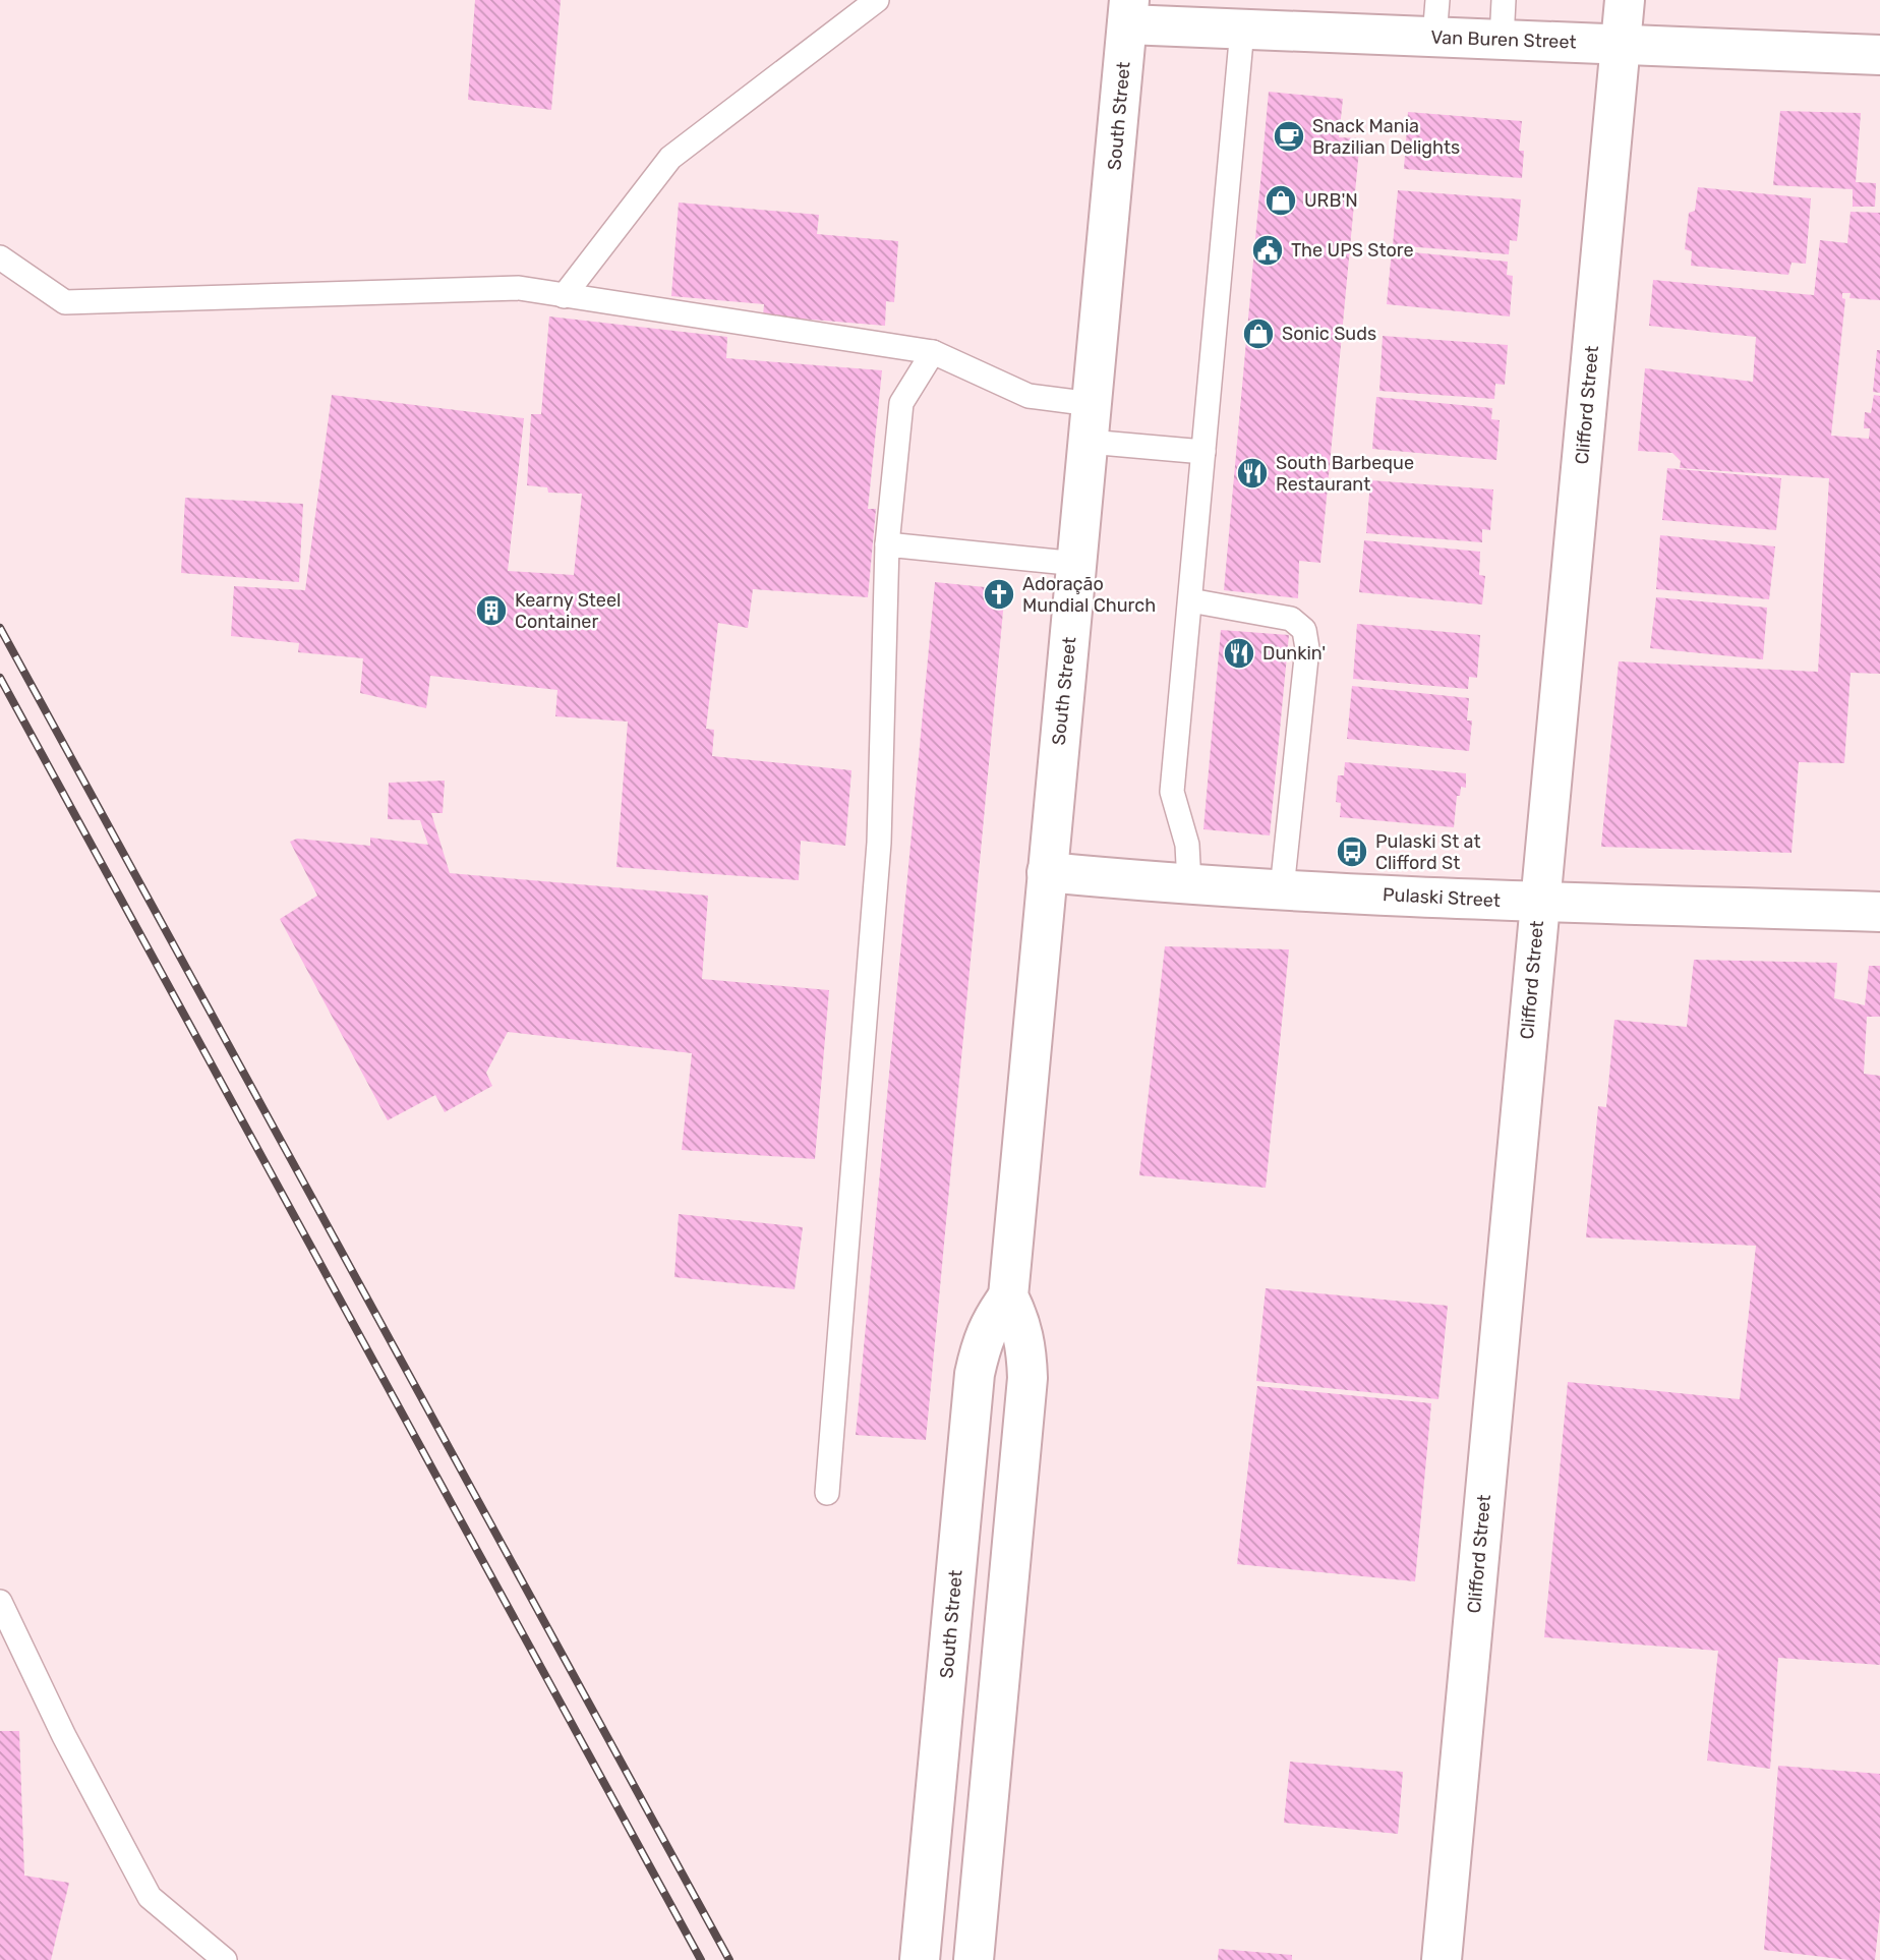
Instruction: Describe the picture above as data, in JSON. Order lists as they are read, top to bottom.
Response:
{
  "streets": {
    "street": [
      "Van Buren Street",
      "South Street",
      "Clifford Street",
      "Pulaski Street"
    ]
  },
  "crossings": [
    ["Van Buren Street", "South Street"],
    ["Van Buren Street", "Clifford Street"],
    ["South Street", "Pulaski Street"],
    ["Clifford Street", "Pulaski Street"]
  ],
  "places": {
    "cafe": ["Snack Mania Brazilian Delights"],
    "shop": ["URB'N", "Sonic Suds"],
    "public building": ["The UPS Store"],
    "restaurant": ["South Barbeque Restaurant", "Dunkin'"],
    "church": ["Adoração Mundial Church"],
    "building": ["Kearny Steel Container"],
    "bus stop": ["Pulaski St at Clifford St"]
  }
}
